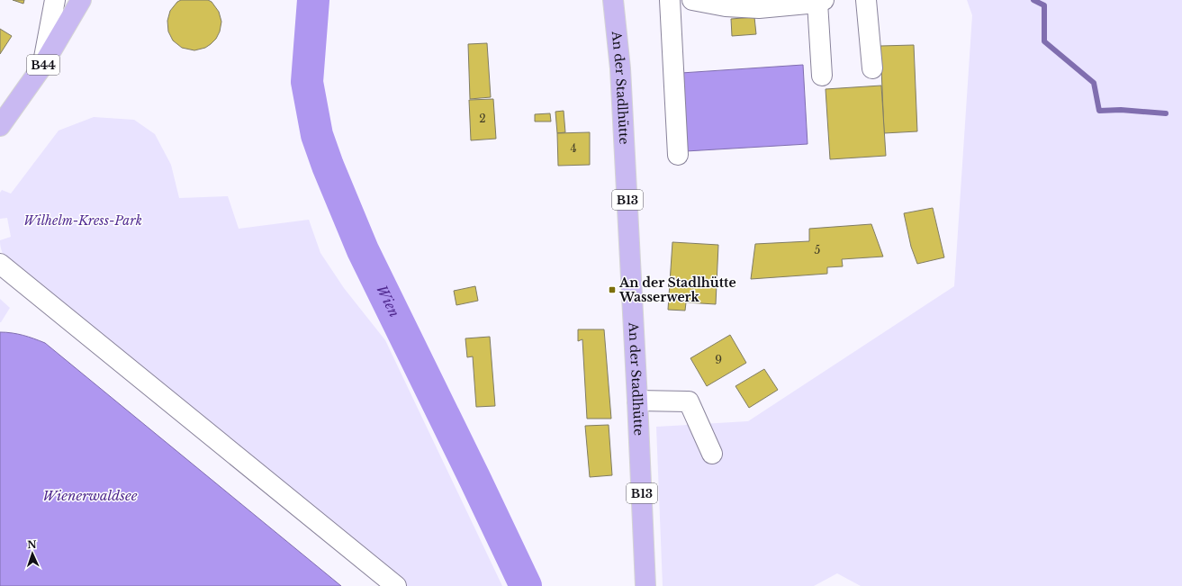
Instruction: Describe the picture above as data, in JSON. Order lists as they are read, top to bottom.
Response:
{
  "streets": {
    "main road": ["B44", "An der Stadlhütte", "B13"]
  },
  "water": ["Wien", "Wienerwaldsee"],
  "parks": ["Wilhelm-Kress-Park"],
  "places": {
    "transit": ["An der Stadlhütte Wasserwerk"]
  },
  "house_numbers": [
    "2",
    "4",
    "5",
    "9"
  ],
  "north": "top"
}
